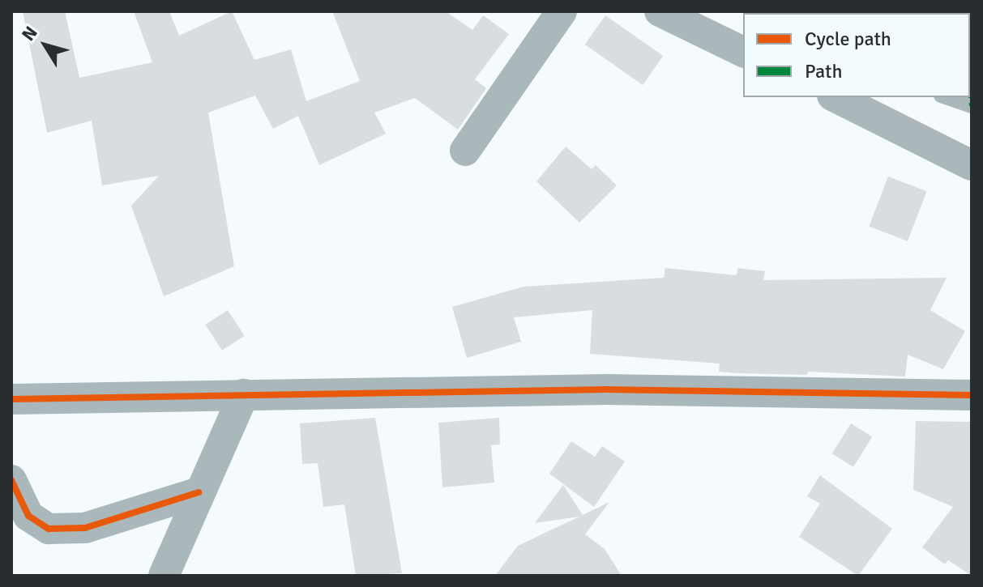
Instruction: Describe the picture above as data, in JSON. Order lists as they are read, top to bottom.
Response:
{
  "legend": ["Cycle path", "Path"],
  "north": "top left"
}
